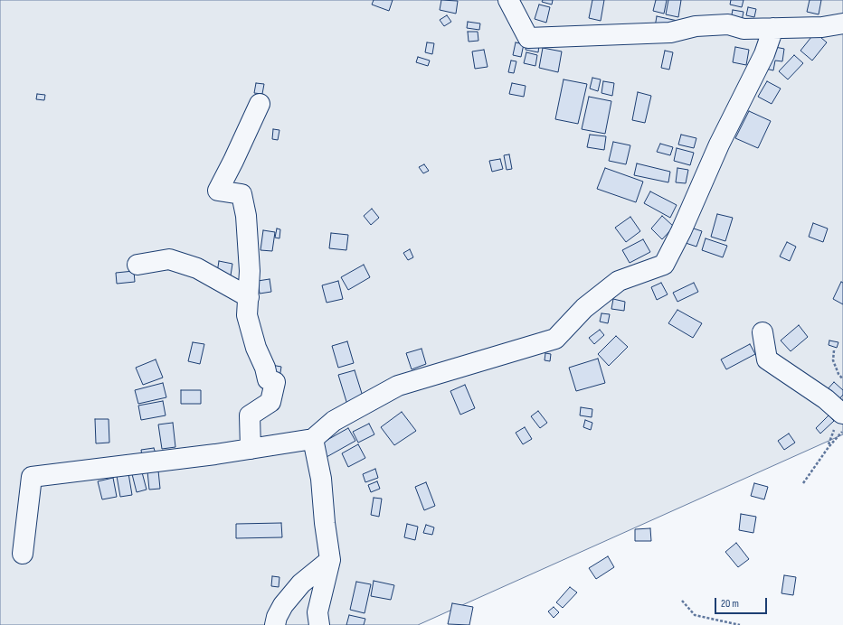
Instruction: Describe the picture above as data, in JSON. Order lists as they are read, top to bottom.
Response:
{
  "scale_bar": "20 m"
}
